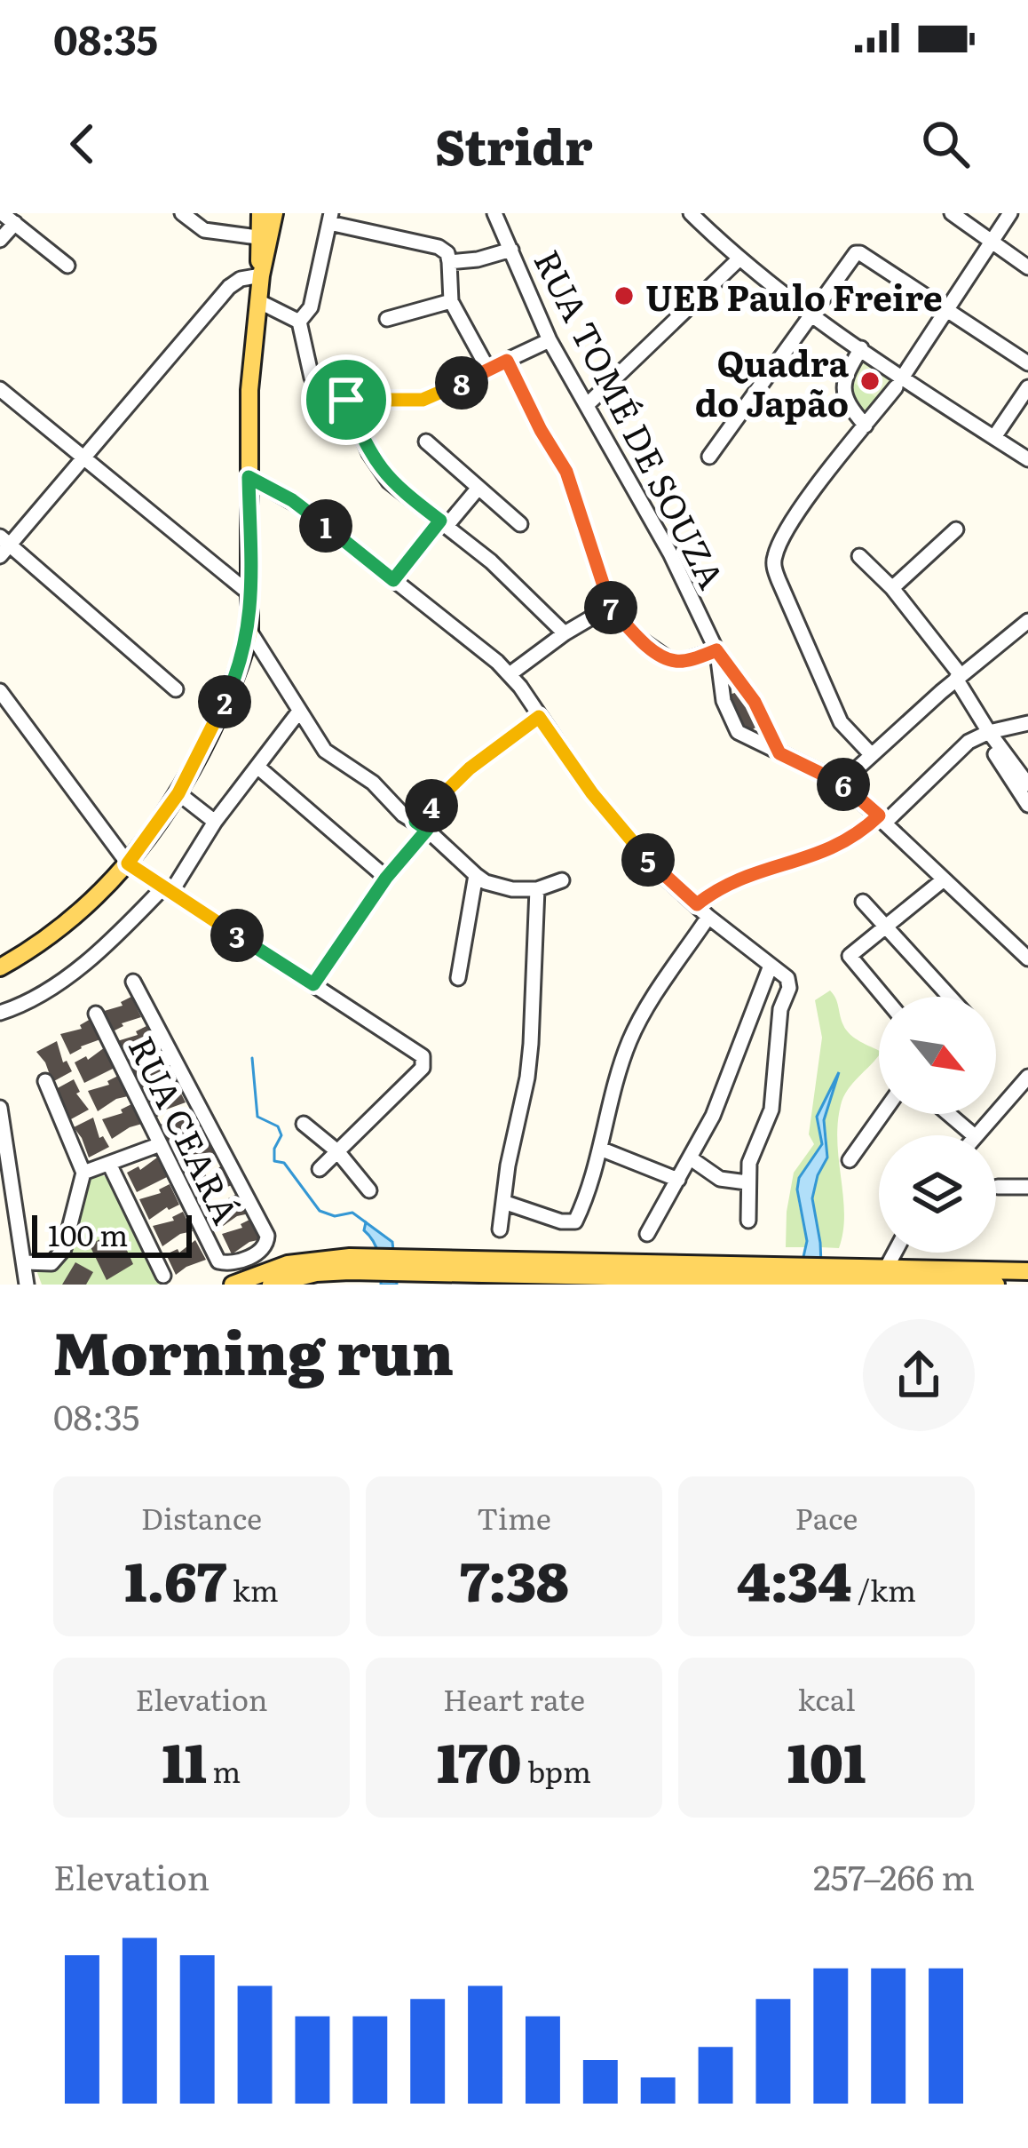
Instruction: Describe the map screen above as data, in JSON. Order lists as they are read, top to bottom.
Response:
{
  "streets": {
    "street": ["RUA TOMÉ DE SOUZA", "RUA CEARÁ"]
  },
  "places": ["UEB Paulo Freire", "Quadra do Japão"],
  "scale_bar": "100 m",
  "north": "bottom right",
  "page": {
    "status": "08:35",
    "header": "Stridr",
    "pins": [
      "8",
      "1",
      "7",
      "2",
      "6",
      "4",
      "5",
      "3"
    ],
    "scale": "100 m",
    "heading": ["Morning run", "08:35"],
    "stats": [
      ["Distance", "1.67 km"],
      ["Time", "7:38"],
      ["Pace", "4:34 /km"],
      ["Elevation", "11 m"],
      ["Heart rate", "170 bpm"],
      ["kcal", "101"]
    ],
    "chart": ["Elevation", "257–266 m"]
  }
}
